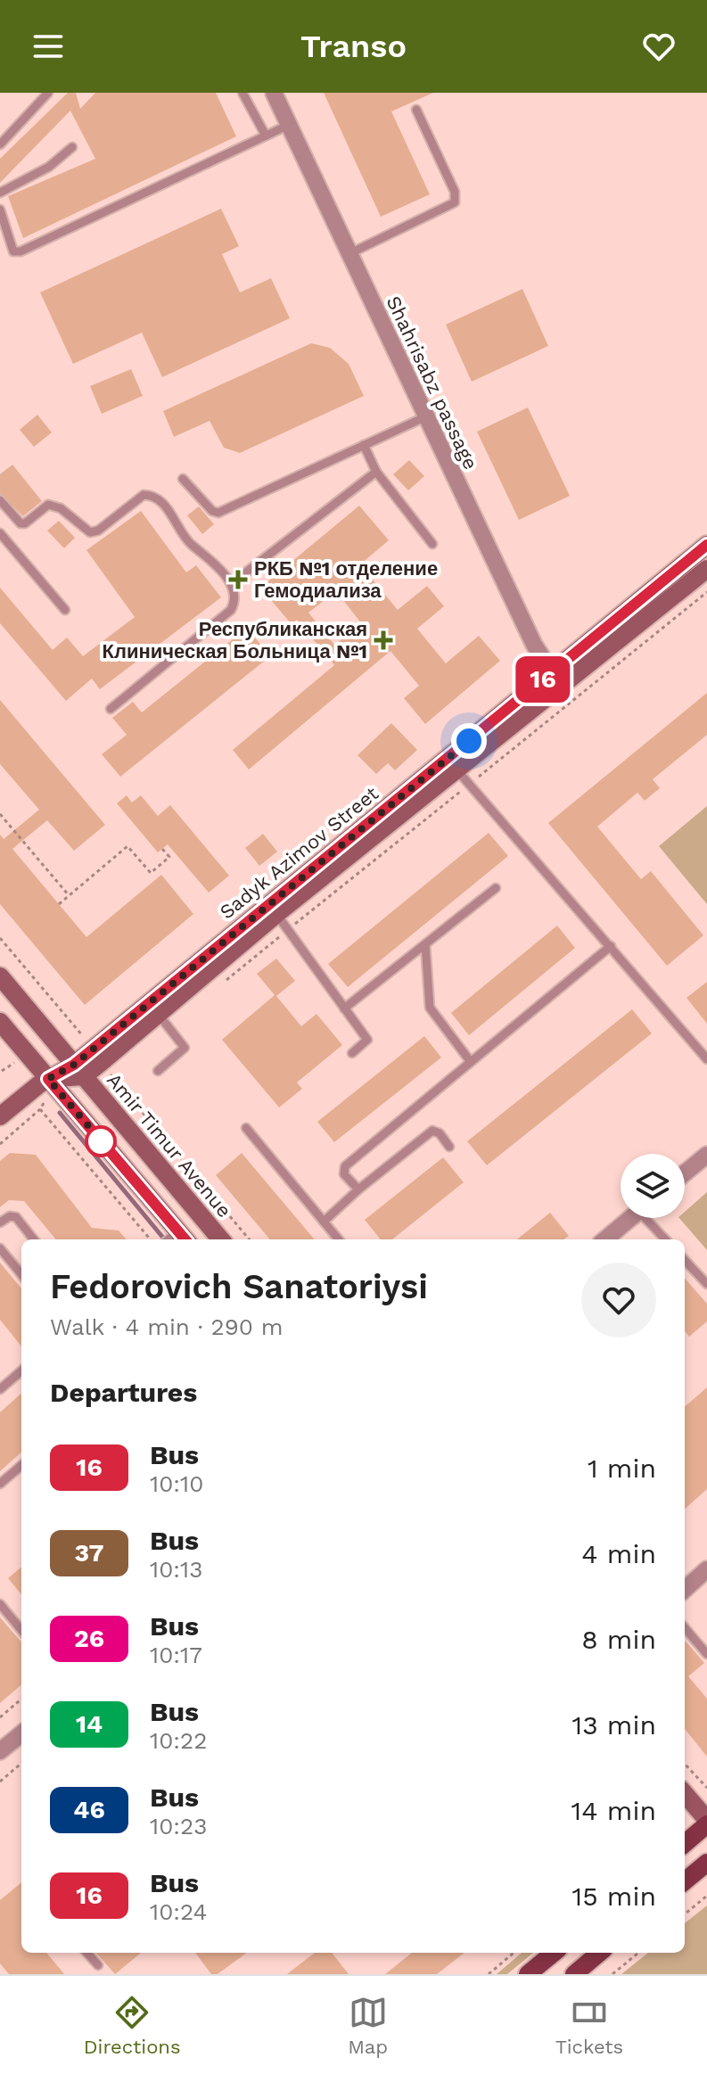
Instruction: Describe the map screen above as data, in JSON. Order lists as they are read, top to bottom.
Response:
{
  "streets": {
    "main road": ["Sadyk Azimov Street", "Amir Timur Avenue"],
    "street": ["Shahrisabz passage"]
  },
  "crossings": [
    ["Shahrisabz passage", "Sadyk Azimov Street"],
    ["Sadyk Azimov Street", "Amir Timur Avenue"]
  ],
  "places": {
    "health": ["РКБ №1 отделение Гемодиализа", "Республиканская Клиническая Больница №1"]
  },
  "lines": ["bus line 16"],
  "page": {
    "header": "Transo",
    "on_map": "16",
    "heading": [
      ["Fedorovich Sanatoriysi", "Walk · 4 min · 290 m"],
      "Departures"
    ],
    "list": [
      {
        "mark": "16",
        "name": "Bus",
        "note": "10:10",
        "value": "1 min"
      },
      {
        "mark": "37",
        "name": "Bus",
        "note": "10:13",
        "value": "4 min"
      },
      {
        "mark": "26",
        "name": "Bus",
        "note": "10:17",
        "value": "8 min"
      },
      {
        "mark": "14",
        "name": "Bus",
        "note": "10:22",
        "value": "13 min"
      },
      {
        "mark": "46",
        "name": "Bus",
        "note": "10:23",
        "value": "14 min"
      },
      {
        "mark": "16",
        "name": "Bus",
        "note": "10:24",
        "value": "15 min"
      }
    ],
    "tabs": ["Directions", "Map", "Tickets"]
  }
}
